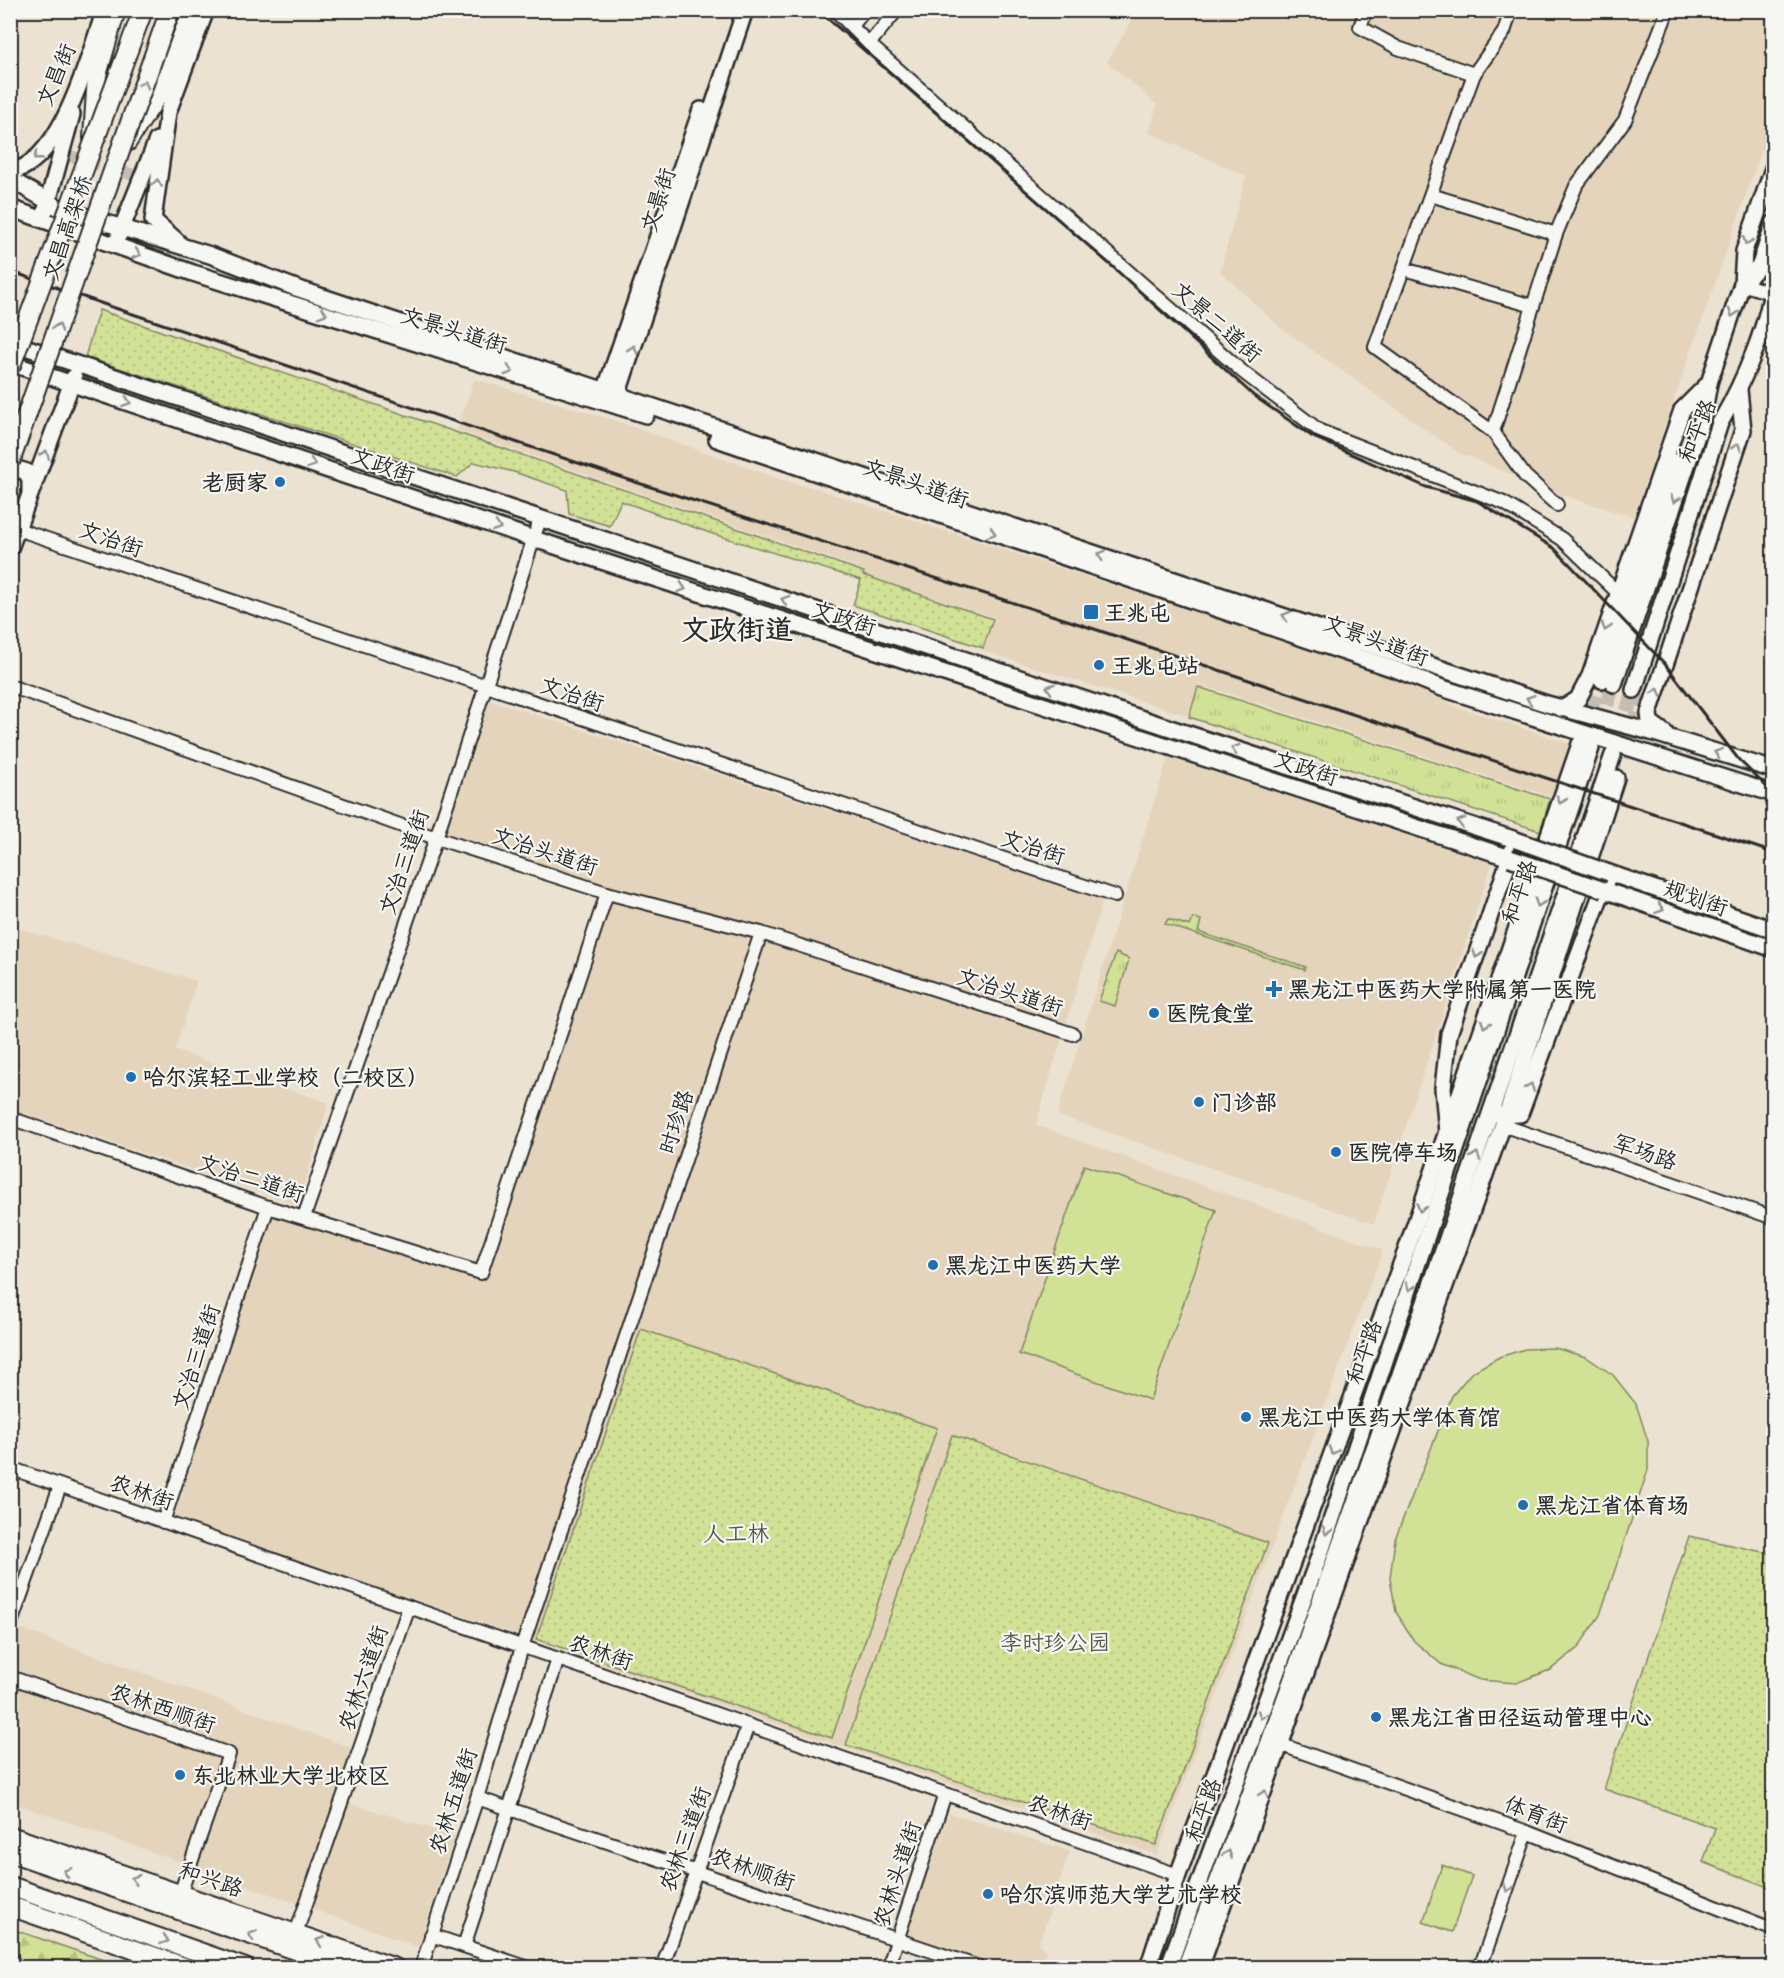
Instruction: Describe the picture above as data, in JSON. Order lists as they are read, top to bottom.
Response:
{
  "streets": {
    "highway": ["文昌高架桥", "和兴路"],
    "main road": [
      "文昌街",
      "文景街",
      "文景头道街",
      "和平路",
      "文政街",
      "规划街"
    ],
    "street": [
      "文景二道街",
      "文治街",
      "文治头道街",
      "文治三道街",
      "时珍路",
      "军场路",
      "文治二道街",
      "农林街",
      "农林六道街",
      "农林西顺街",
      "农林五道街",
      "体育街",
      "农林三道街",
      "农林顺街",
      "农林头道街"
    ]
  },
  "crossings": [
    ["文景街", "文景头道街"],
    ["和平路", "军场路"],
    ["文政街", "文治三道街"],
    ["文政街", "规划街"],
    ["文治街", "文治三道街"],
    ["文治头道街", "文治三道街"],
    ["文治头道街", "时珍路"],
    ["文治头道街", "文治二道街"],
    ["文治三道街", "文治二道街"],
    ["文治三道街", "农林街"],
    ["时珍路", "农林街"],
    ["时珍路", "农林五道街"],
    ["农林街", "农林六道街"],
    ["农林街", "农林五道街"],
    ["农林街", "农林三道街"],
    ["农林街", "农林头道街"],
    ["农林六道街", "和兴路"],
    ["农林西顺街", "和兴路"],
    ["农林五道街", "农林顺街"],
    ["农林三道街", "农林顺街"],
    ["农林顺街", "农林头道街"]
  ],
  "districts": ["文政街道"],
  "parks": ["人工林", "李时珍公园"],
  "places": {
    "other": [
      "老厨家",
      "王兆屯站",
      "医院食堂",
      "哈尔滨轻工业学校（二校区）",
      "门诊部",
      "医院停车场",
      "黑龙江中医药大学",
      "黑龙江中医药大学体育馆",
      "黑龙江省体育场",
      "黑龙江省田径运动管理中心",
      "东北林业大学北校区",
      "哈尔滨师范大学艺术学校"
    ],
    "transit": ["王兆屯"],
    "health": ["黑龙江中医药大学附属第一医院"]
  }
}
